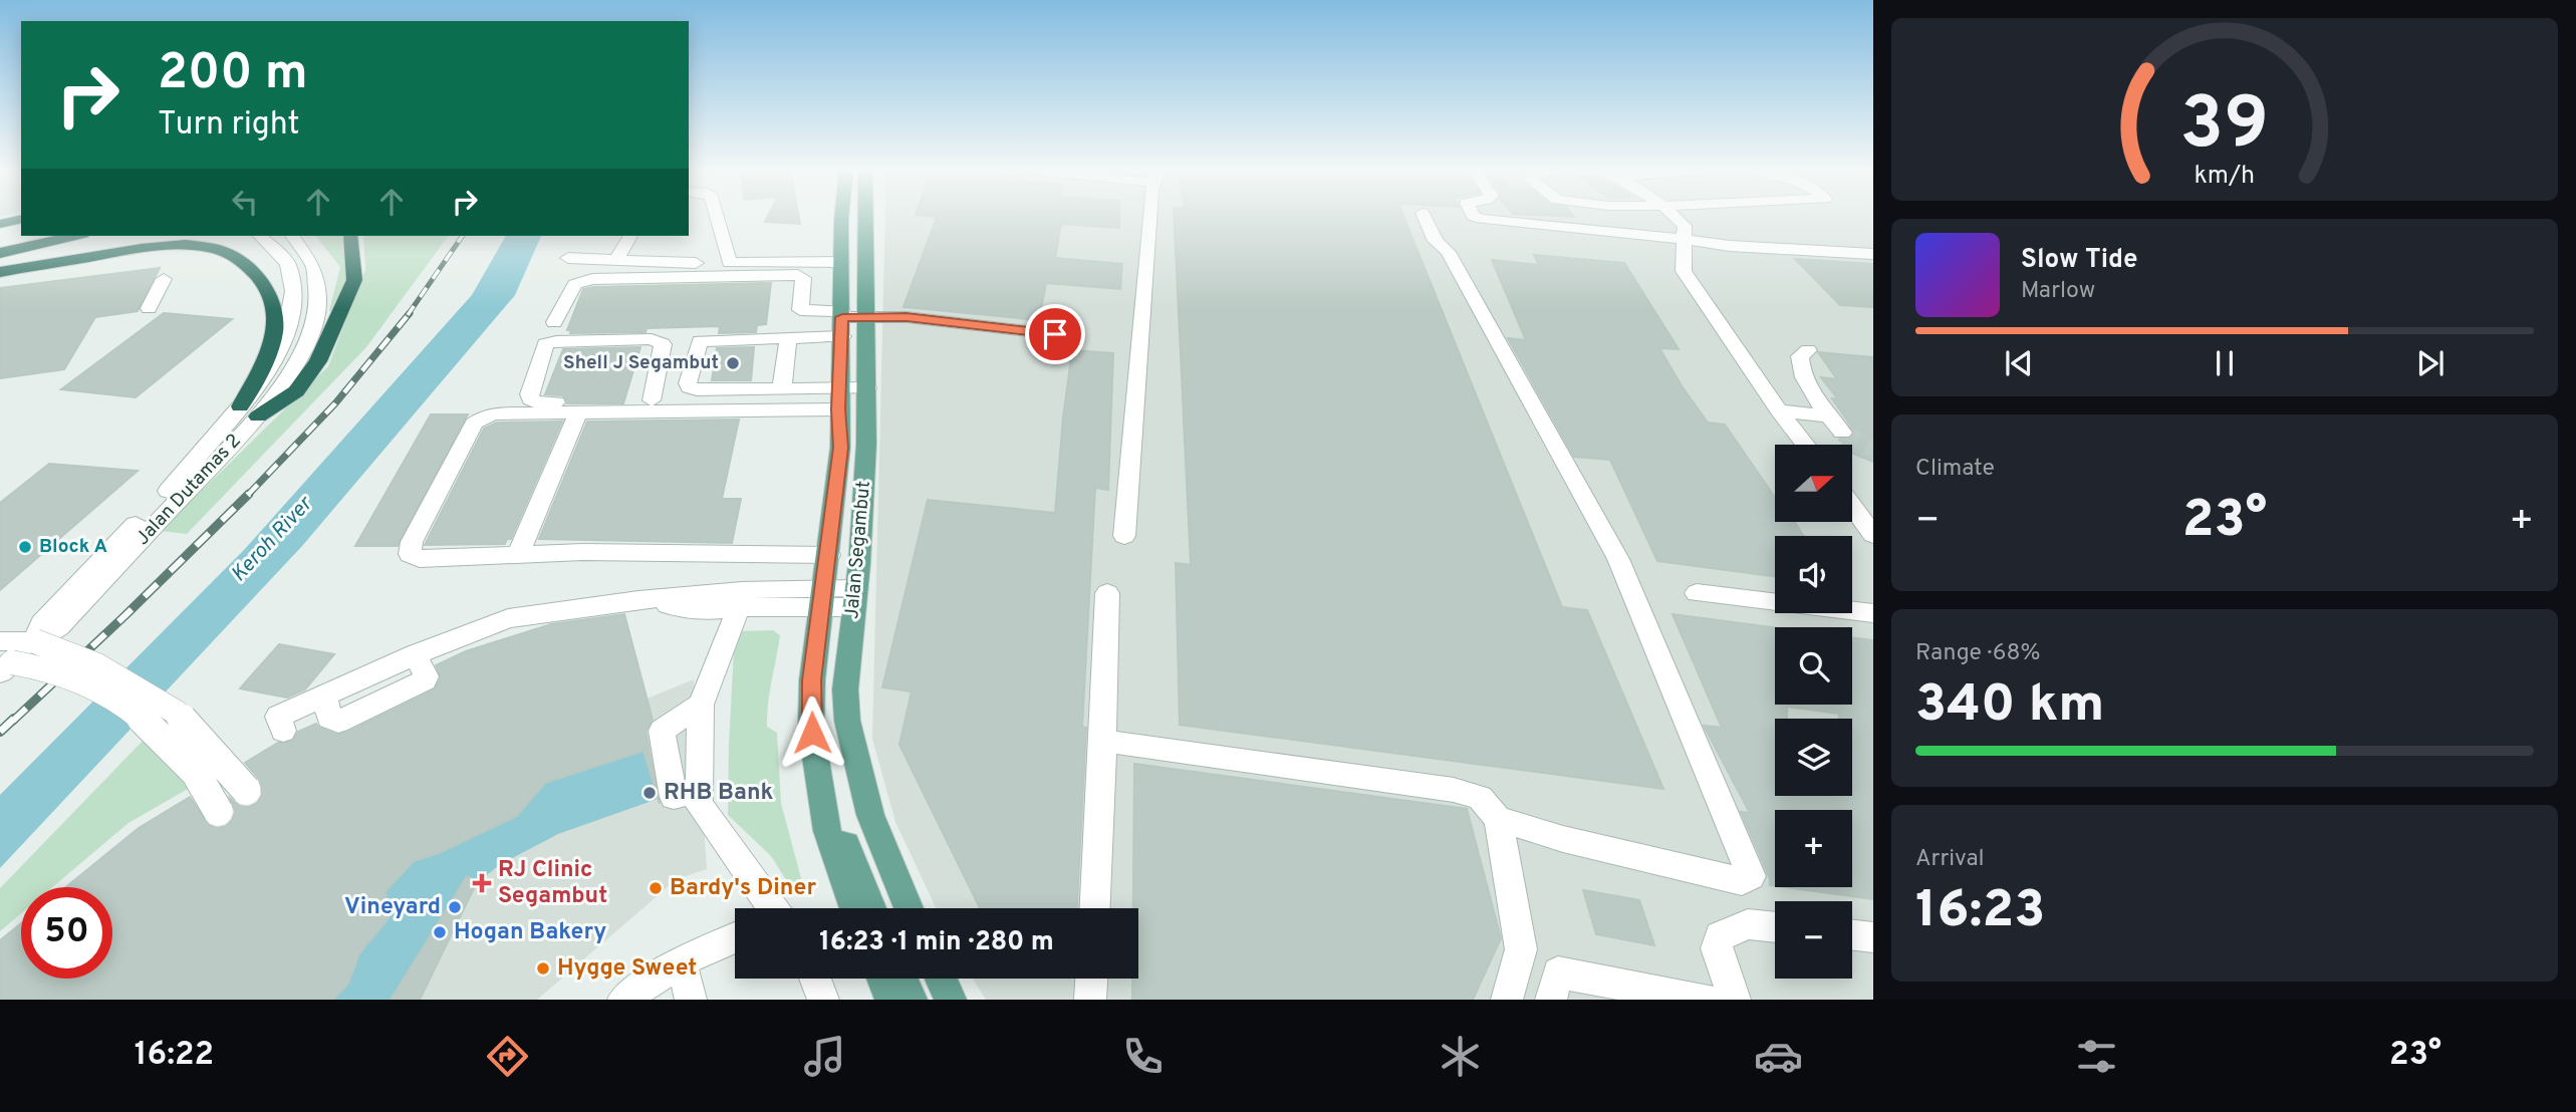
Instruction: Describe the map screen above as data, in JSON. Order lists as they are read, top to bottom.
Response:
{
  "streets": {
    "main road": ["Jalan Segambut"],
    "street": ["Jalan Dutamas 2"]
  },
  "water": ["Keroh River"],
  "places": {
    "other": [
      "Shell J Segambut",
      "Block A",
      "RHB Bank",
      "Bardy's Diner",
      "Vineyard",
      "Hogan Bakery",
      "Hygge Sweet"
    ],
    "health": ["RJ Clinic Segambut"]
  },
  "north": "right",
  "page": {
    "turn": ["200 m", "Turn right"],
    "song": ["Slow Tide", "Marlow"],
    "tile": [
      "Climate",
      ["Range · 68%", "340 km"],
      ["Arrival", "16:23"]
    ],
    "map_buttons": ["+", "−"],
    "heat": ["−", "23°", "+"],
    "limit": "50",
    "trip": "16:23 · 1 min · 280 m",
    "tabs": ["16:22", "23°"],
    "gauge": ["39", "km/h"]
  }
}
